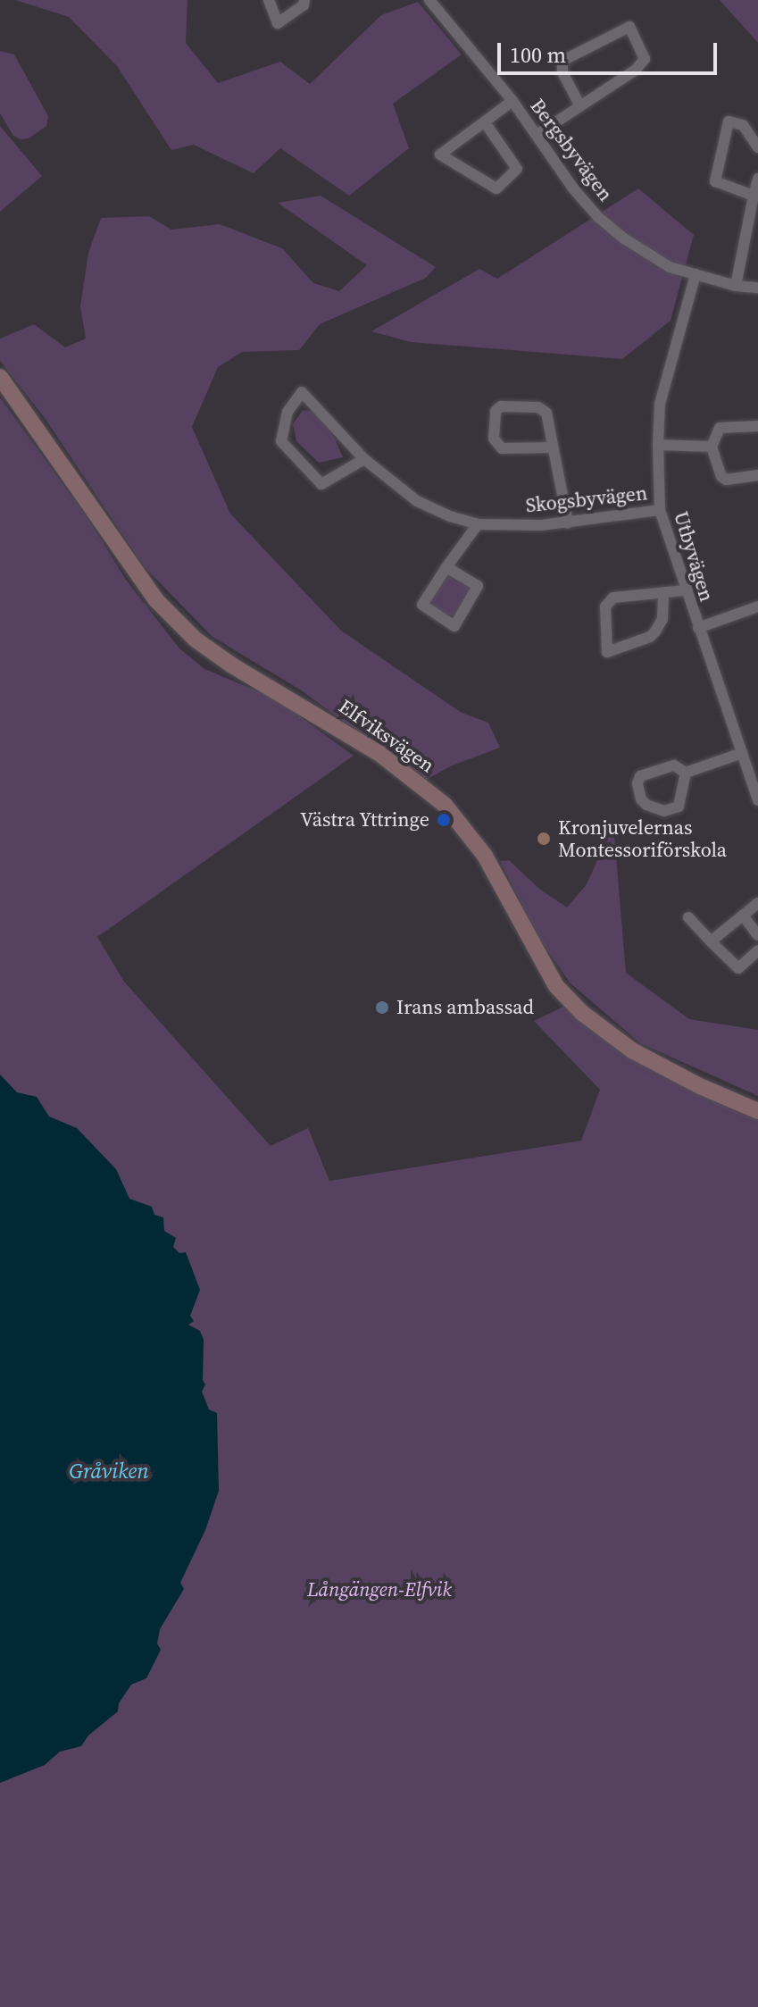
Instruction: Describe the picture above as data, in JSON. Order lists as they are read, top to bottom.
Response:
{
  "streets": {
    "street": [
      "Bergsbyvägen",
      "Skogsbyvägen",
      "Utbyvägen",
      "Elfviksvägen"
    ]
  },
  "crossings": [
    ["Bergsbyvägen", "Utbyvägen"],
    ["Skogsbyvägen", "Utbyvägen"]
  ],
  "water": ["Gråviken"],
  "parks": ["Långängen-Elfvik"],
  "places": ["Västra Yttringe", "Kronjuvelernas Montessoriförskola", "Irans ambassad"],
  "scale_bar": "100 m"
}
